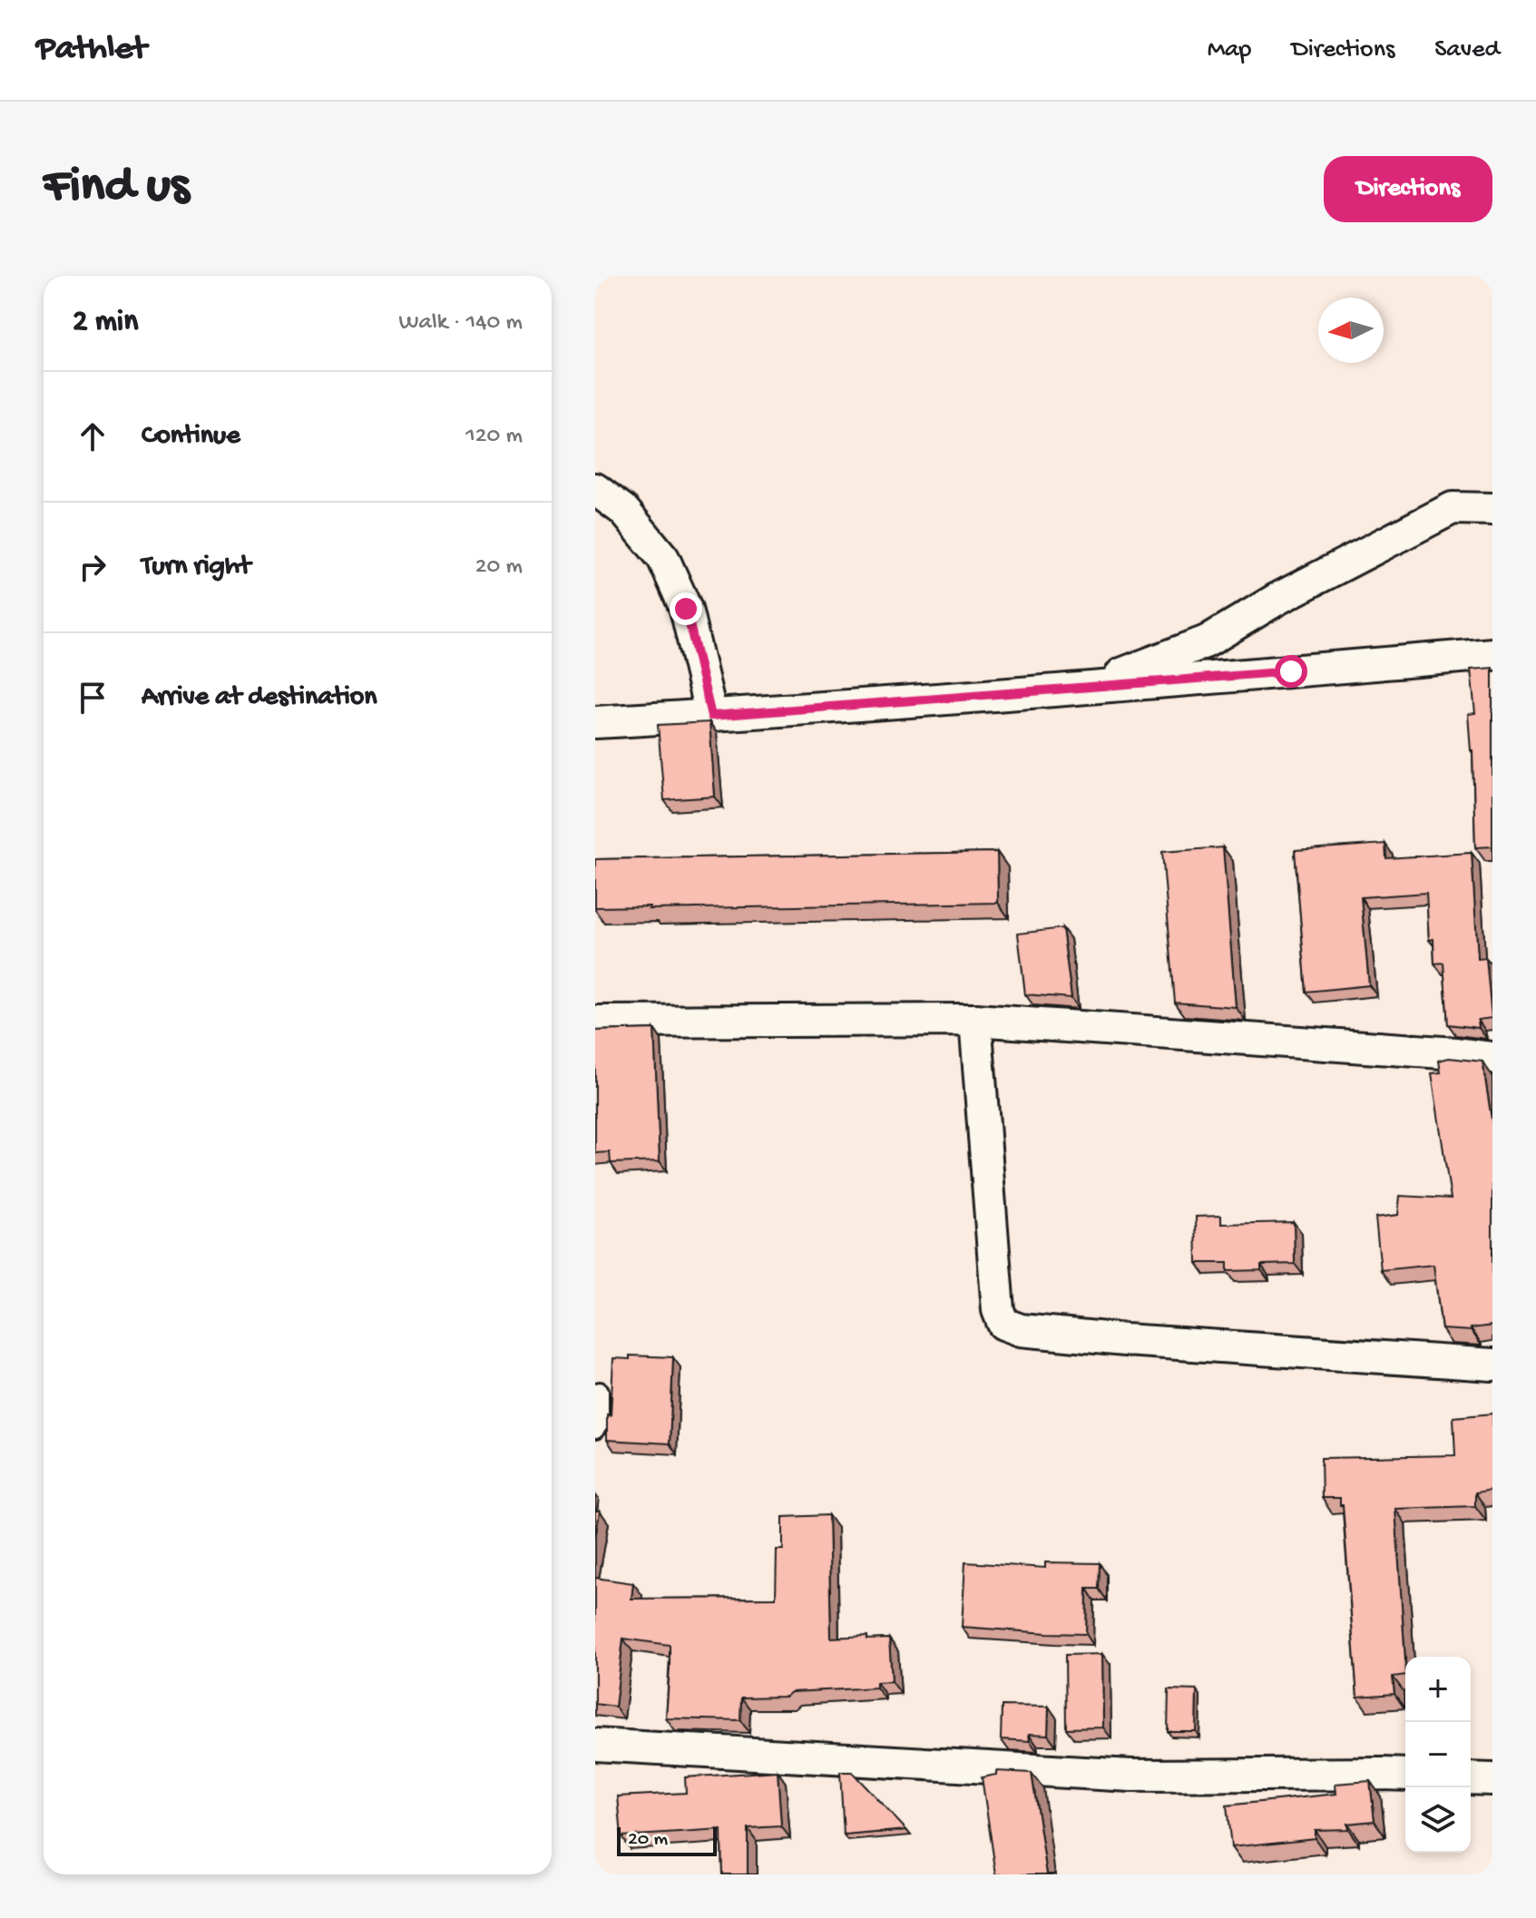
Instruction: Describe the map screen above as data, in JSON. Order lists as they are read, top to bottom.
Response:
{
  "scale_bar": "20 m",
  "north": "left",
  "page": {
    "header": "Pathlet",
    "nav": ["Map", "Directions", "Saved"],
    "buttons": "Directions",
    "title": "Find us",
    "heading": ["2 min", "Walk · 140 m"],
    "list": [
      ["Continue", "120 m"],
      ["Turn right", "20 m"],
      "Arrive at destination"
    ],
    "map_buttons": ["+", "−"],
    "scale": "20 m"
  }
}
